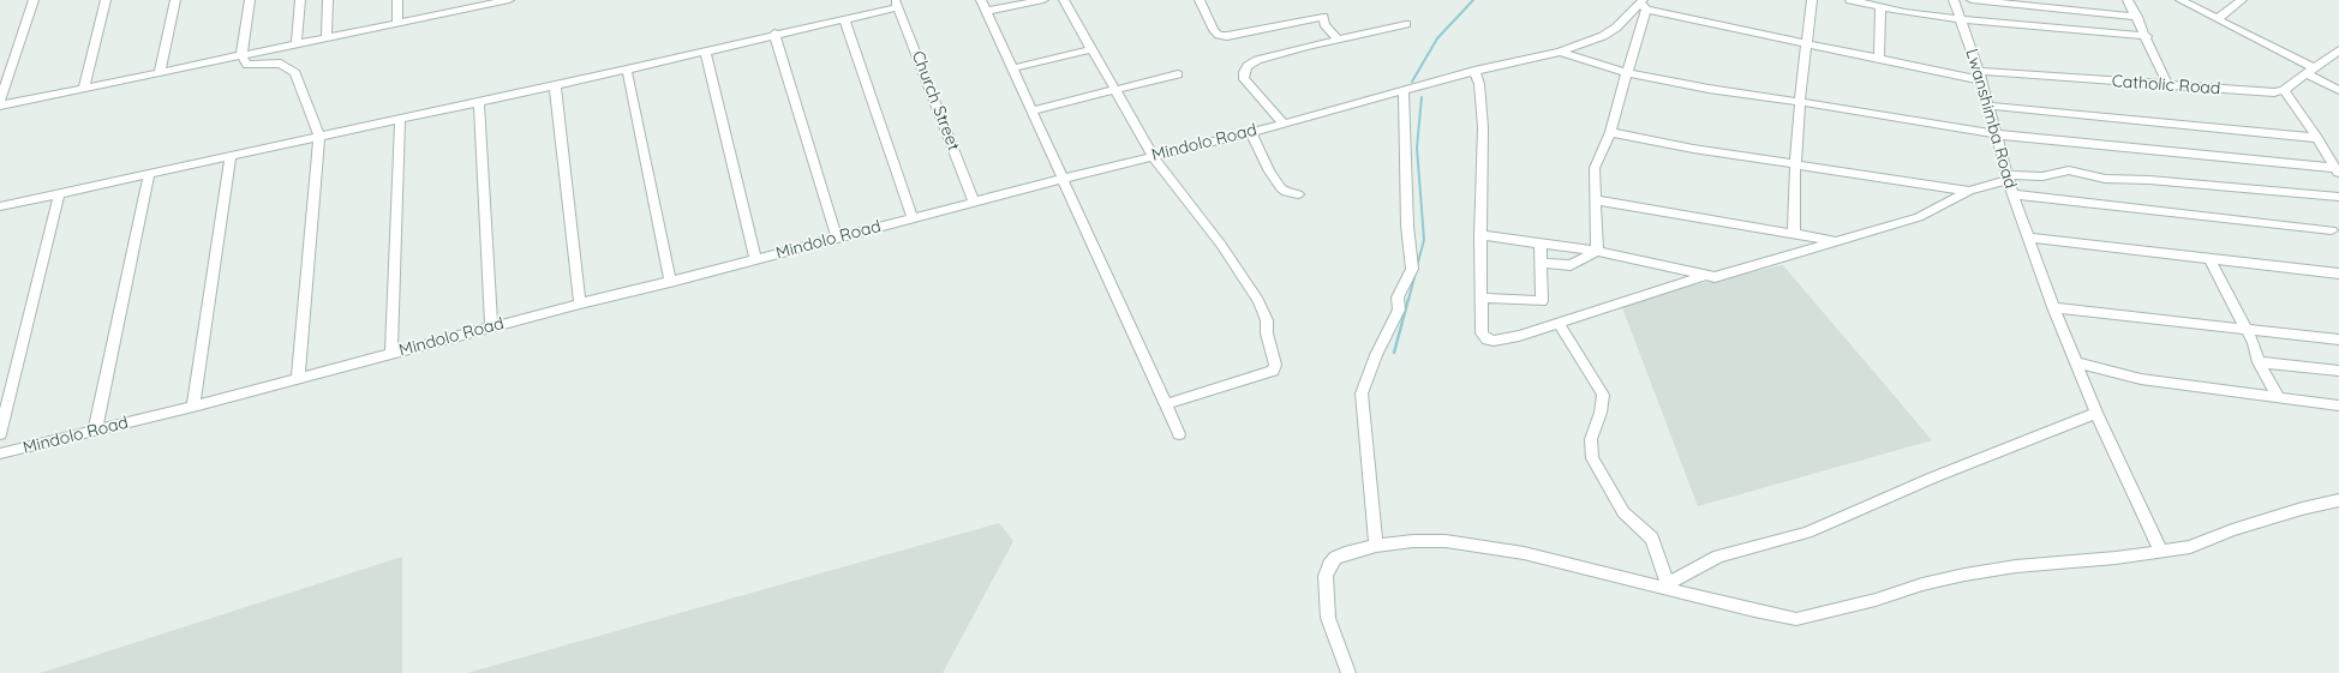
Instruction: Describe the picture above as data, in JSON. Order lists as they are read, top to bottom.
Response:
{
  "streets": {
    "street": [
      "Catholic Road",
      "Church Street",
      "Lwanshimba Road",
      "Mindolo Road"
    ]
  },
  "crossings": [
    ["Catholic Road", "Lwanshimba Road"],
    ["Catholic Road", "Mindolo Road"],
    ["Church Street", "Mindolo Road"]
  ]
}
